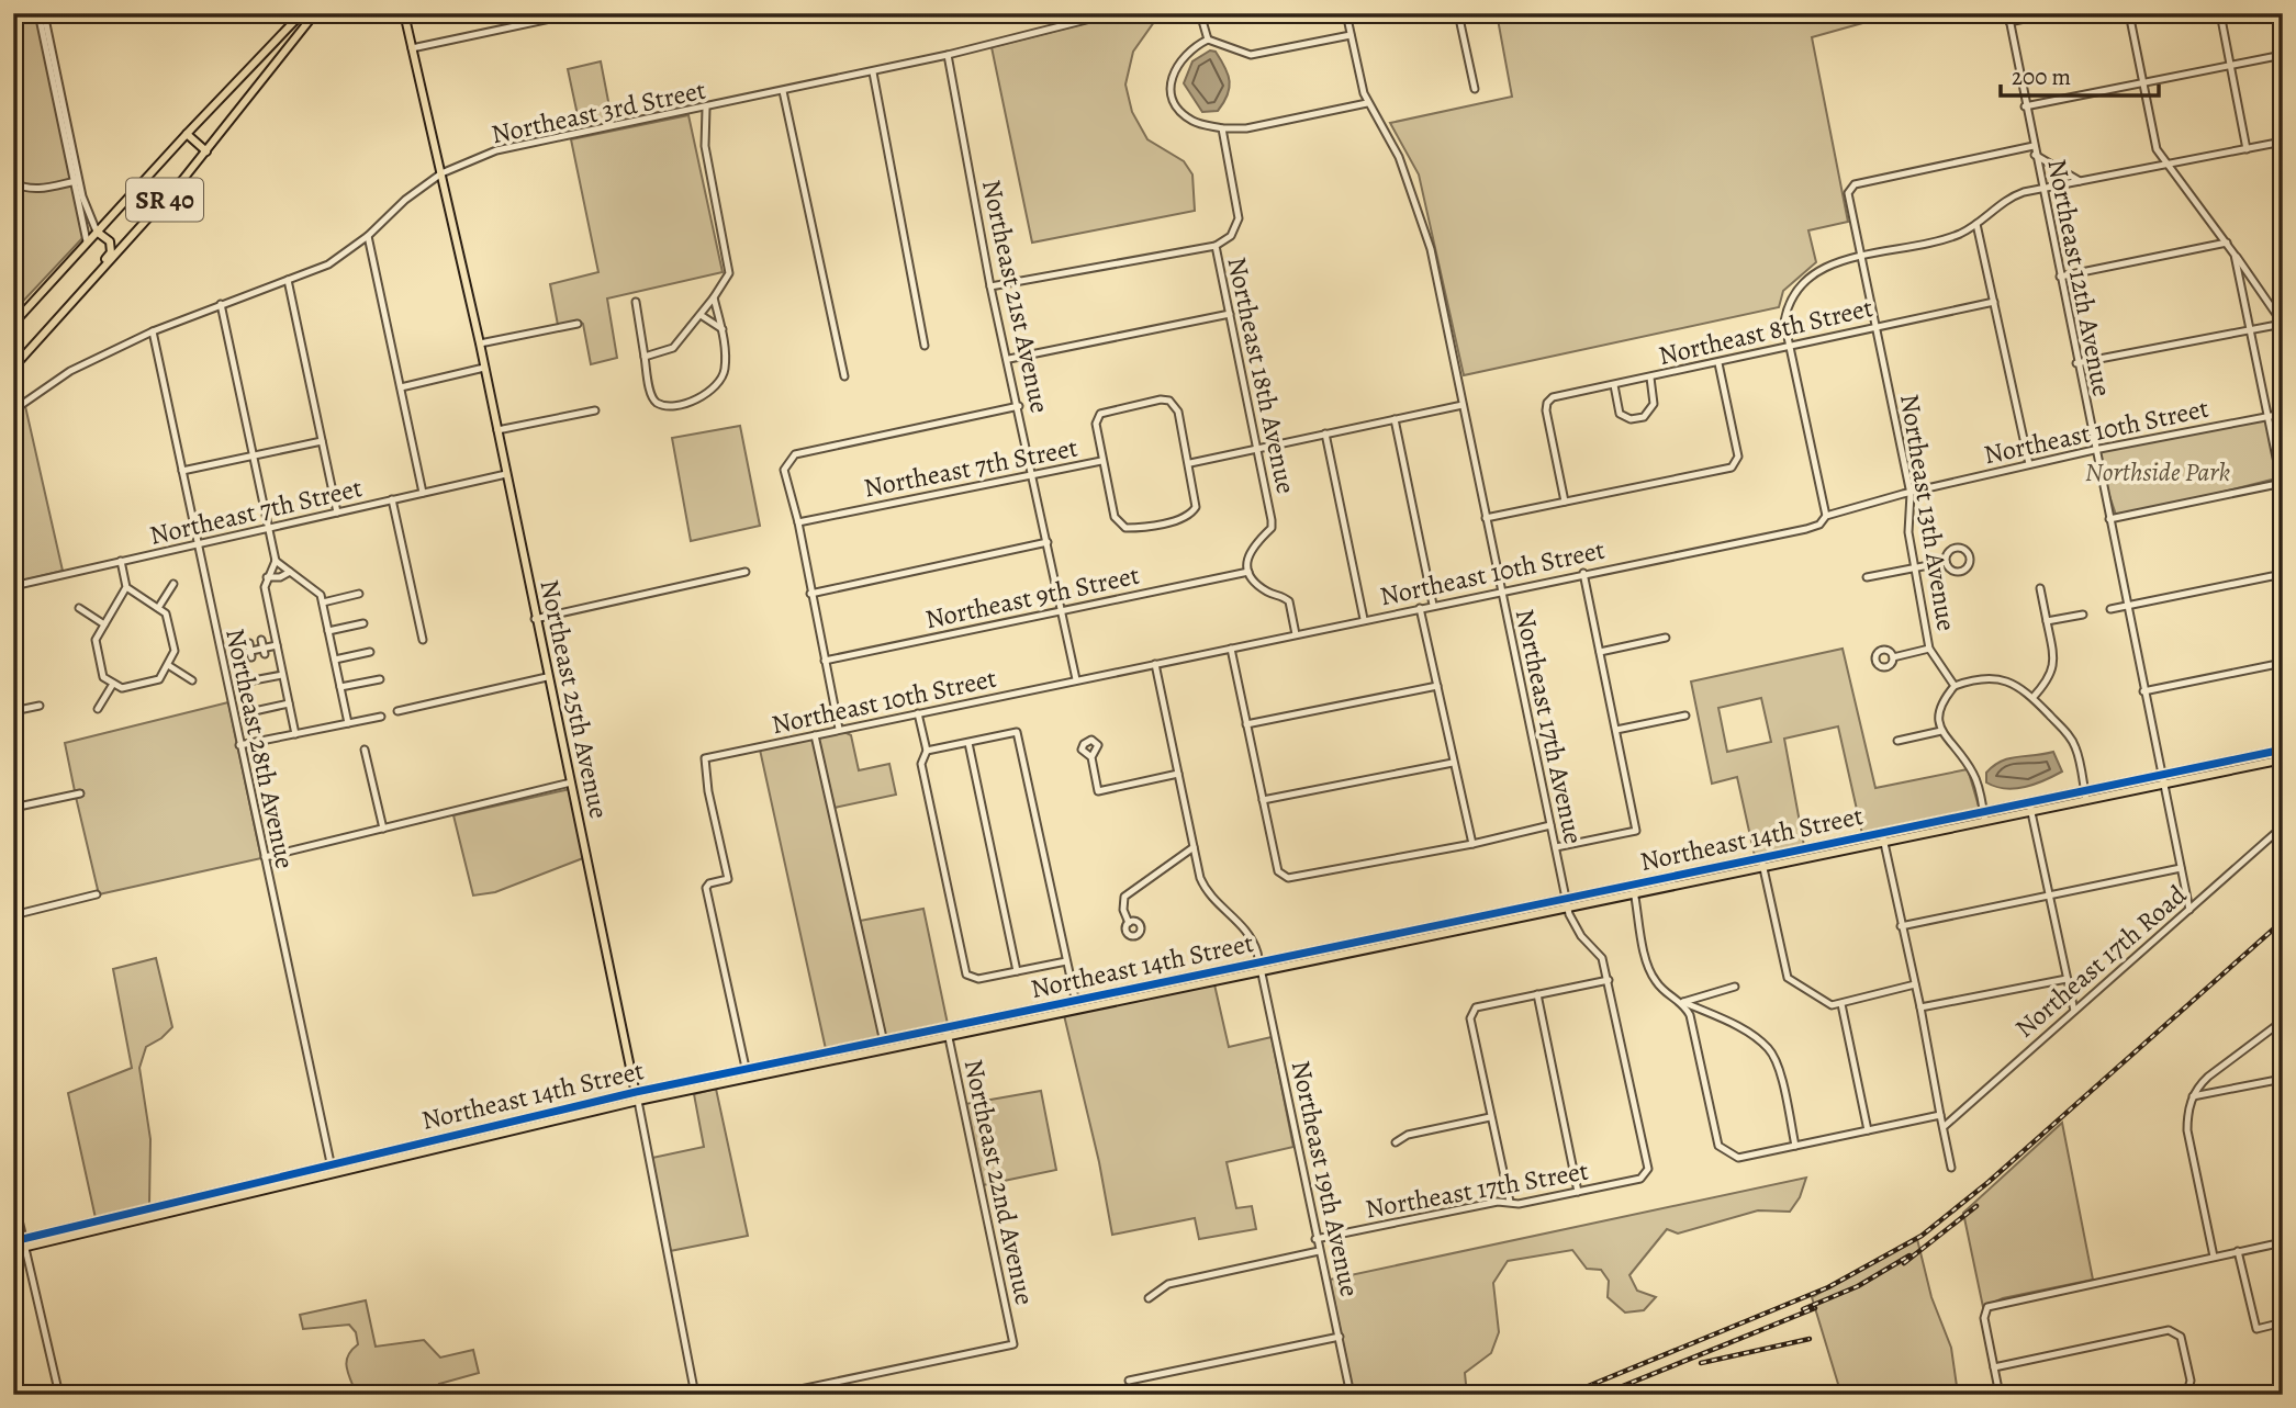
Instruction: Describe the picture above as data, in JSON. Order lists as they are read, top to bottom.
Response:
{
  "streets": {
    "main road": ["SR 40", "Northeast 25th Avenue", "Northeast 14th Street"],
    "street": [
      "Northeast 3rd Street",
      "Northeast 12th Avenue",
      "Northeast 21st Avenue",
      "Northeast 8th Street",
      "Northeast 18th Avenue",
      "Northeast 10th Street",
      "Northeast 7th Street",
      "Northeast 13th Avenue",
      "Northeast 9th Street",
      "Northeast 17th Avenue",
      "Northeast 28th Avenue",
      "Northeast 17th Road",
      "Northeast 19th Avenue",
      "Northeast 22nd Avenue",
      "Northeast 17th Street"
    ]
  },
  "crossings": [
    ["Northeast 3rd Street", "Northeast 21st Avenue"],
    ["Northeast 3rd Street", "Northeast 25th Avenue"],
    ["Northeast 3rd Street", "Northeast 28th Avenue"],
    ["Northeast 12th Avenue", "Northeast 10th Street"],
    ["Northeast 12th Avenue", "Northeast 13th Avenue"],
    ["Northeast 12th Avenue", "Northeast 14th Street"],
    ["Northeast 12th Avenue", "Northeast 17th Road"],
    ["Northeast 21st Avenue", "Northeast 10th Street"],
    ["Northeast 21st Avenue", "Northeast 7th Street"],
    ["Northeast 21st Avenue", "Northeast 9th Street"],
    ["Northeast 8th Street", "Northeast 13th Avenue"],
    ["Northeast 18th Avenue", "Northeast 9th Street"],
    ["Northeast 10th Street", "Northeast 13th Avenue"],
    ["Northeast 10th Street", "Northeast 17th Avenue"],
    ["Northeast 10th Street", "Northeast 14th Street"],
    ["Northeast 10th Street", "Northeast 19th Avenue"],
    ["Northeast 7th Street", "Northeast 25th Avenue"],
    ["Northeast 7th Street", "Northeast 28th Avenue"],
    ["Northeast 25th Avenue", "Northeast 14th Street"],
    ["Northeast 17th Avenue", "Northeast 14th Street"],
    ["Northeast 17th Avenue", "Northeast 17th Street"],
    ["Northeast 28th Avenue", "Northeast 14th Street"],
    ["Northeast 14th Street", "Northeast 19th Avenue"],
    ["Northeast 14th Street", "Northeast 22nd Avenue"],
    ["Northeast 19th Avenue", "Northeast 17th Street"]
  ],
  "parks": ["Northside Park"],
  "scale_bar": "200 m"
}
